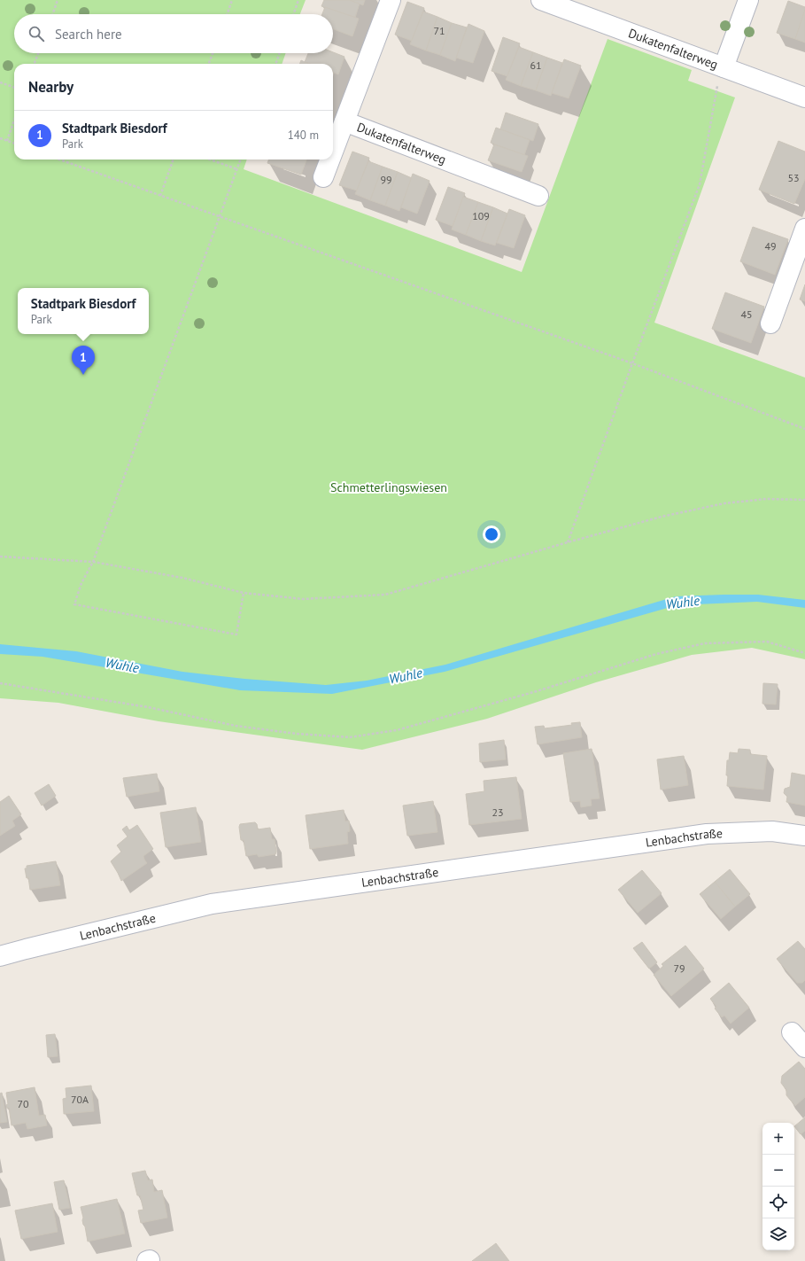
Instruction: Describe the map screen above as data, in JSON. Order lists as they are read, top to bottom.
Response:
{
  "streets": {
    "street": ["Dukatenfalterweg", "Lenbachstraße"]
  },
  "water": ["Wuhle"],
  "parks": ["Schmetterlingswiesen"],
  "house_numbers": [
    "71",
    "61",
    "53",
    "99",
    "109",
    "49",
    "45",
    "23",
    "79",
    "70A",
    "70"
  ],
  "page": {
    "search": "Search here",
    "heading": "Nearby",
    "list": [
      {
        "mark": "1",
        "name": "Stadtpark Biesdorf",
        "note": "Park",
        "value": "140 m"
      }
    ],
    "popup": ["Stadtpark Biesdorf", "Park"],
    "pins": "1",
    "map_buttons": ["+", "−"]
  }
}
